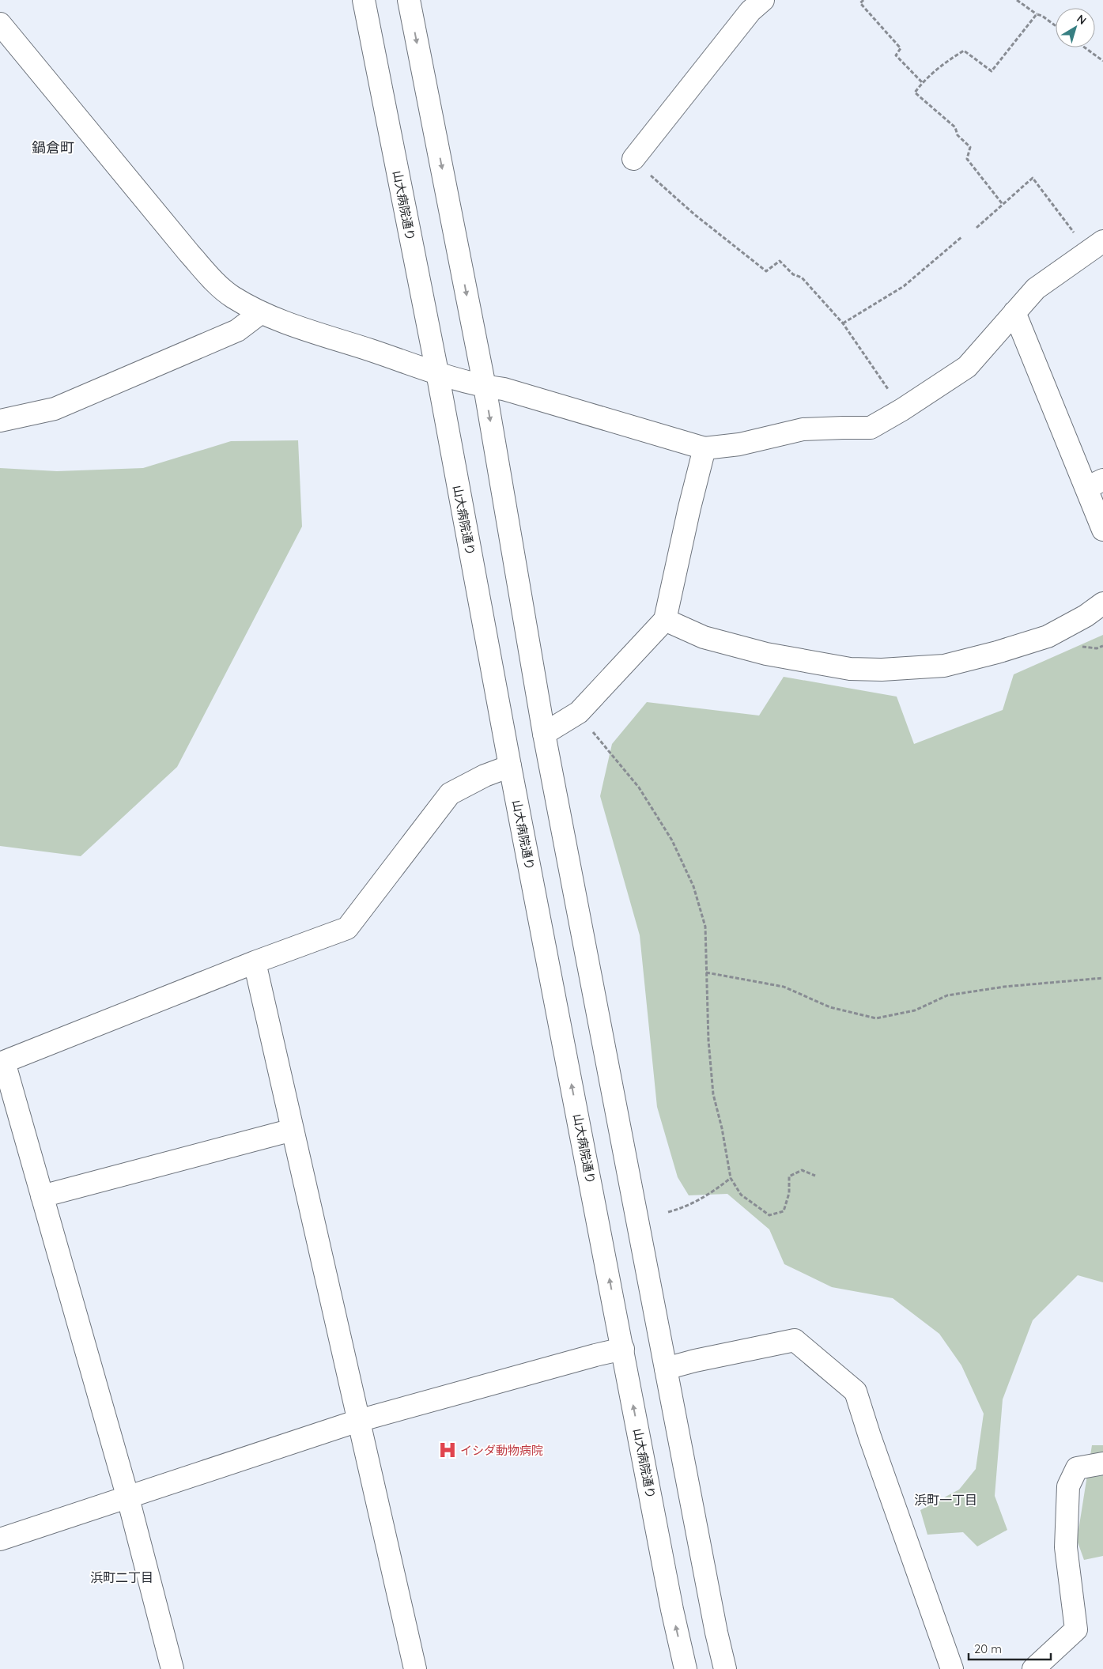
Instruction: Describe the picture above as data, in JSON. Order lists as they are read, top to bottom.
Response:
{
  "streets": {
    "street": ["山大病院通り"]
  },
  "districts": ["鍋倉町", "浜町一丁目", "浜町二丁目"],
  "places": {
    "hospital": ["イシダ動物病院"]
  },
  "scale_bar": "20 m",
  "north": "top right"
}
